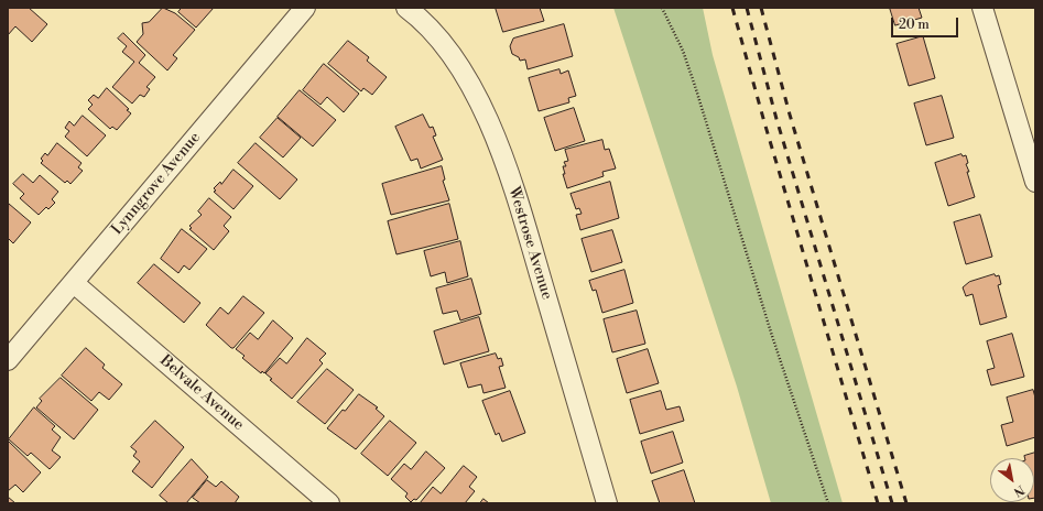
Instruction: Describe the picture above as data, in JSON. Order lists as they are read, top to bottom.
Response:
{
  "streets": {
    "street": ["Lynngrove Avenue", "Westrose Avenue", "Belvale Avenue"]
  },
  "crossings": [
    ["Lynngrove Avenue", "Belvale Avenue"]
  ],
  "scale_bar": "20 m",
  "north": "bottom right"
}
